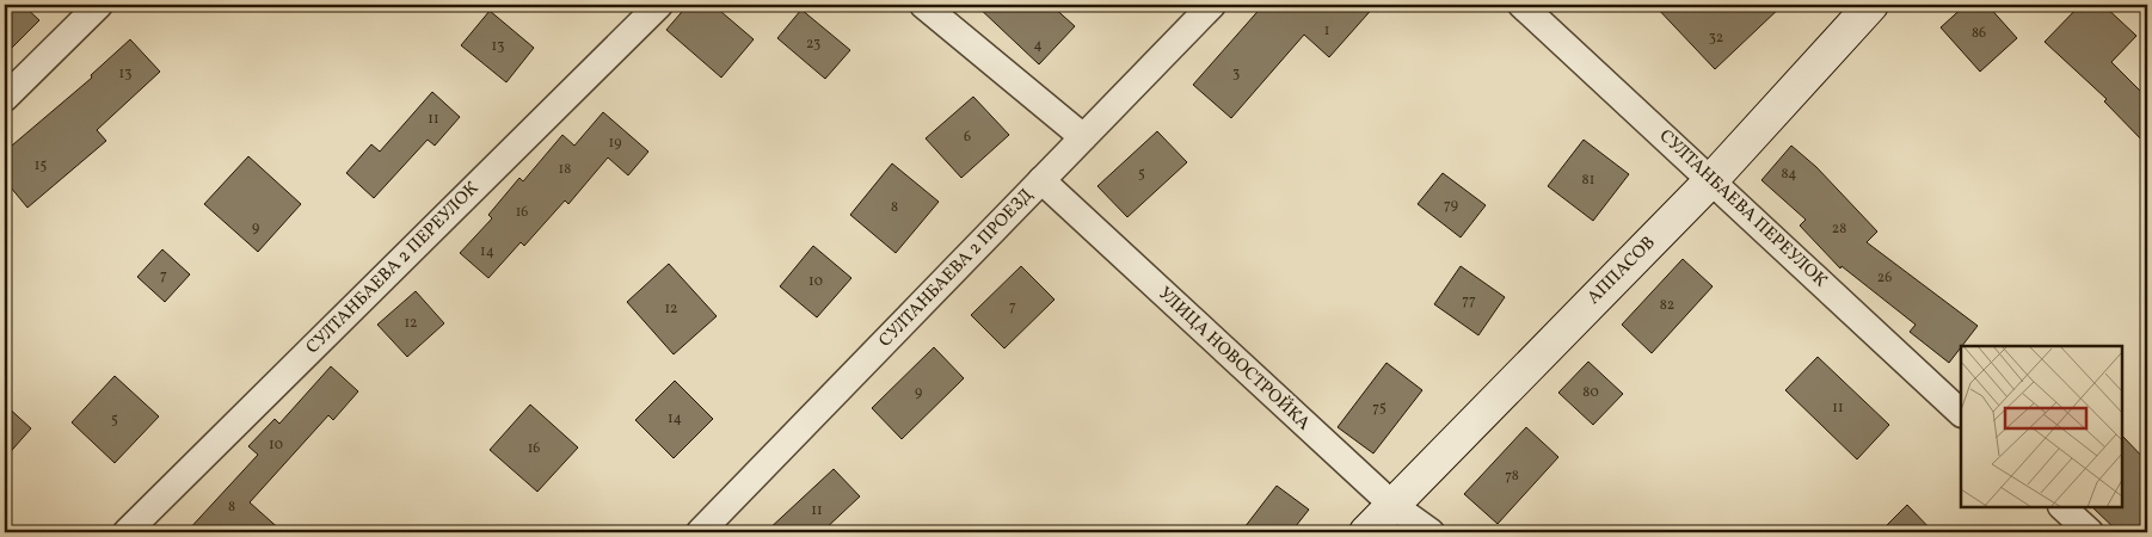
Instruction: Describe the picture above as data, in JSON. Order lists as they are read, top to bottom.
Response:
{
  "streets": {
    "street": [
      "СУЛТАНБАЕВА ПЕРЕУЛОК",
      "СУЛТАНБАЕВА 2 ПЕРЕУЛОК",
      "СУЛТАНБАЕВА 2 ПРОЕЗД",
      "АППАСОВ",
      "УЛИЦА НОВОСТРОЙКА"
    ]
  },
  "crossings": [
    ["СУЛТАНБАЕВА ПЕРЕУЛОК", "АППАСОВ"],
    ["СУЛТАНБАЕВА 2 ПРОЕЗД", "УЛИЦА НОВОСТРОЙКА"],
    ["АППАСОВ", "УЛИЦА НОВОСТРОЙКА"]
  ],
  "house_numbers": [
    "1",
    "86",
    "32",
    "23",
    "4",
    "13",
    "13",
    "3",
    "11",
    "6",
    "19",
    "15",
    "18",
    "5",
    "84",
    "81",
    "79",
    "8",
    "16",
    "9",
    "28",
    "14",
    "7",
    "26",
    "10",
    "77",
    "82",
    "7",
    "12",
    "12",
    "9",
    "80",
    "75",
    "11",
    "14",
    "5",
    "10",
    "16",
    "78",
    "8",
    "11"
  ]
}
